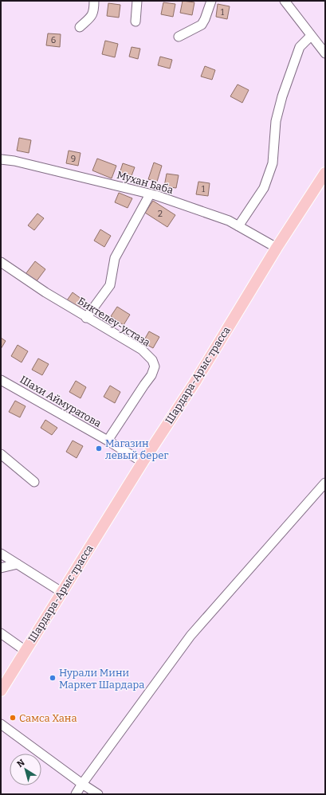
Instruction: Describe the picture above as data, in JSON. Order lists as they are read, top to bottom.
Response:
{
  "streets": {
    "main road": ["Шардара-Арыс трасса"],
    "street": ["Мухан Баба", "Биктелеу-устаза", "Шахи Аймуратова"]
  },
  "crossings": [
    ["Мухан Баба", "Шардара-Арыс трасса"],
    ["Биктелеу-устаза", "Шахи Аймуратова"],
    ["Шардара-Арыс трасса", "Шахи Аймуратова"]
  ],
  "places": ["Магазин левый берег", "Нурали Мини Маркет Шардара", "Самса Хана"],
  "house_numbers": [
    "1",
    "6",
    "9",
    "1",
    "2"
  ],
  "north": "top left"
}
